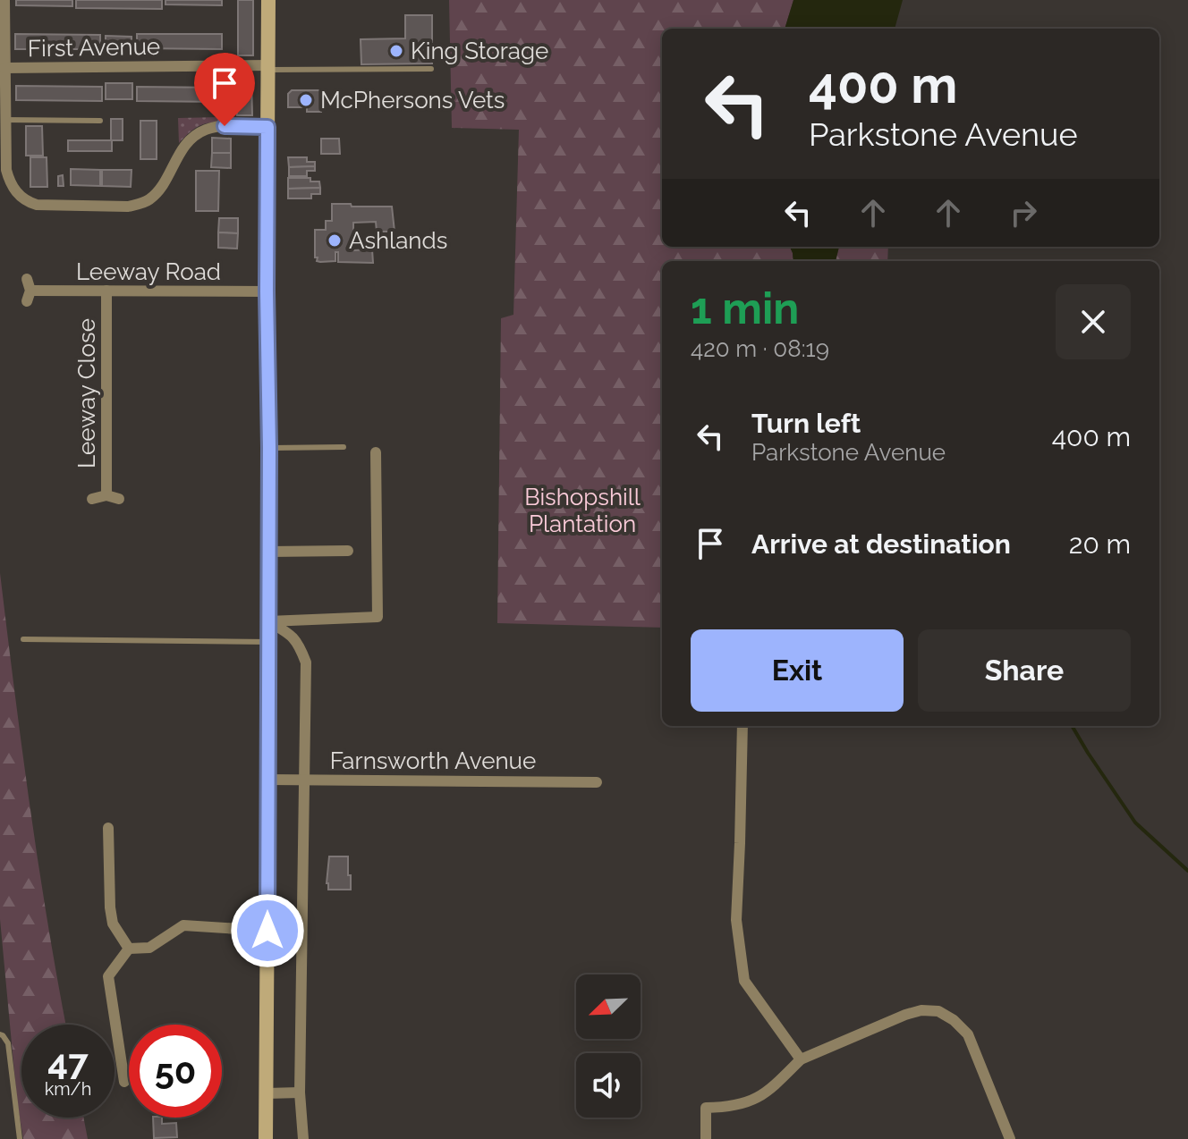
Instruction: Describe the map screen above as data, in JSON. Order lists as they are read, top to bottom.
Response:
{
  "streets": {
    "street": [
      "First Avenue",
      "Leeway Road",
      "Leeway Close",
      "Farnsworth Avenue"
    ]
  },
  "crossings": [
    ["Leeway Road", "Leeway Close"]
  ],
  "parks": ["Bishopshill Plantation"],
  "places": ["King Storage", "McPhersons Vets", "Ashlands"],
  "north": "bottom left",
  "page": {
    "turn": ["400 m", "Parkstone Avenue"],
    "heading": ["1 min", "420 m · 08:19"],
    "list": [
      {
        "name": "Turn left",
        "note": "Parkstone Avenue",
        "value": "400 m"
      },
      {
        "name": "Arrive at destination",
        "value": "20 m"
      }
    ],
    "buttons": ["Exit", "Share"],
    "speed": "47 km/h",
    "limit": "50"
  }
}
